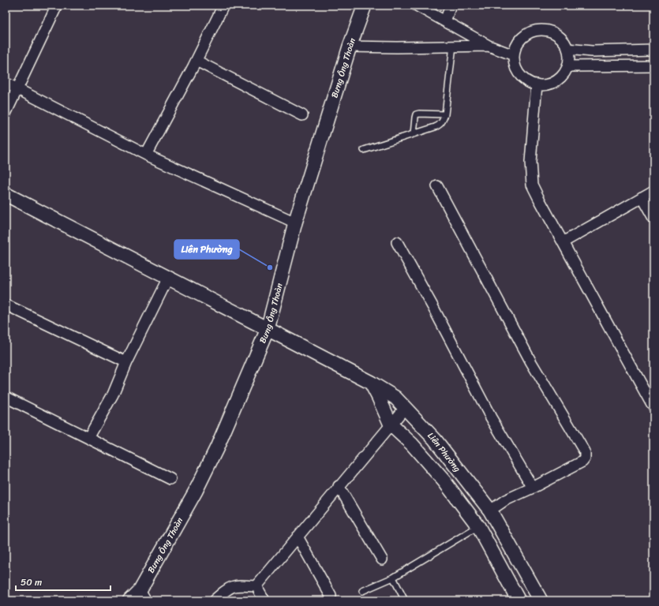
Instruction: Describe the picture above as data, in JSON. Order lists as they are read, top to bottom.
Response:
{
  "streets": {
    "street": ["Bưng Ông Thoàn", "Liên Phường"]
  },
  "crossings": [
    ["Bưng Ông Thoàn", "Liên Phường"]
  ],
  "places": ["Liên Phường"],
  "scale_bar": "50 m"
}
